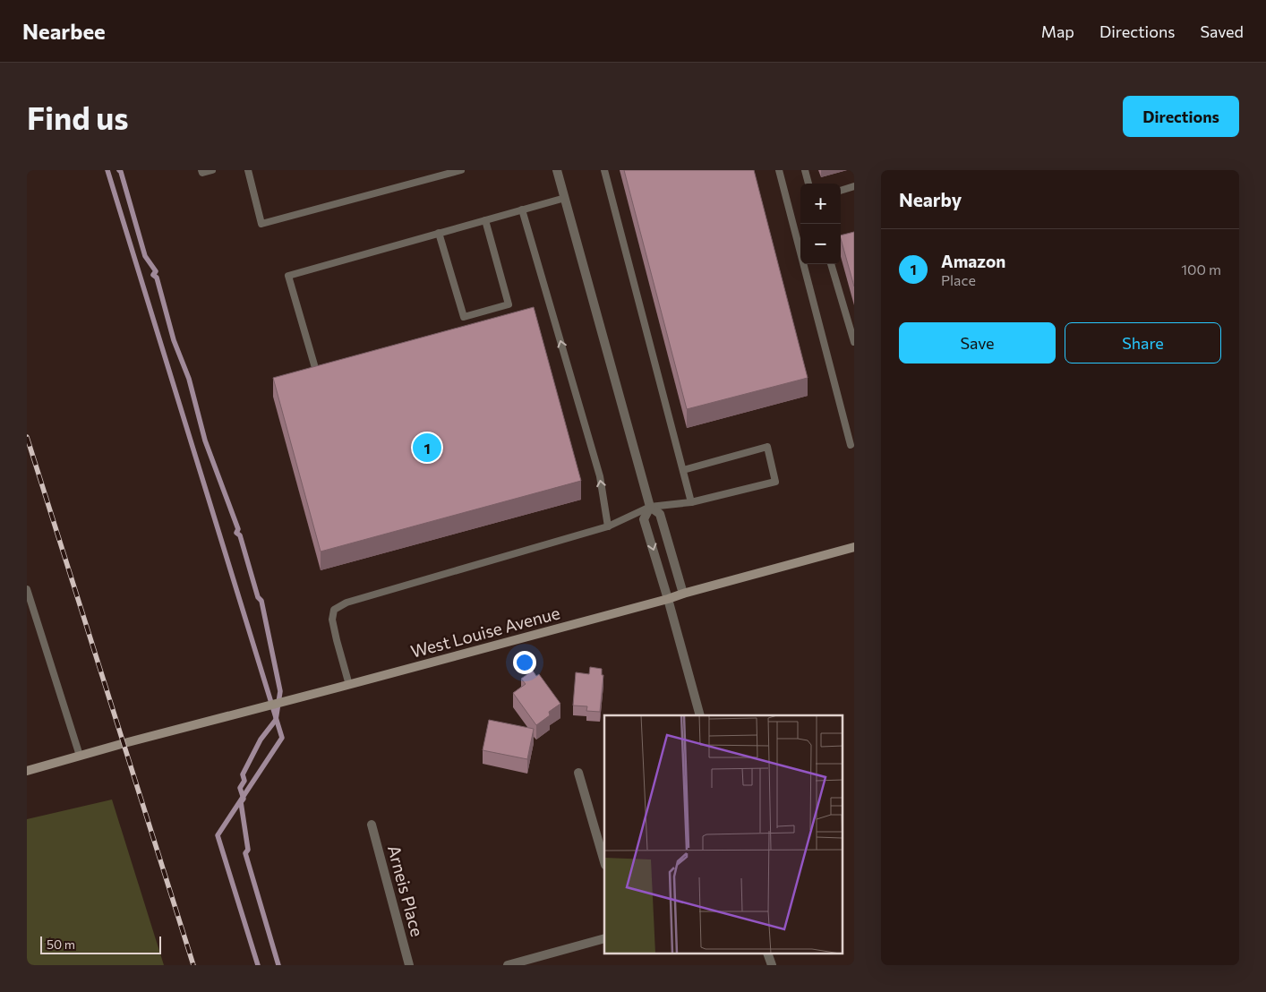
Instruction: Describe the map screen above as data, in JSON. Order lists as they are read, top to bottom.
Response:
{
  "streets": {
    "main road": ["West Louise Avenue"],
    "street": ["Arneis Place"]
  },
  "scale_bar": "50 m",
  "page": {
    "header": "Nearbee",
    "nav": ["Map", "Directions", "Saved"],
    "buttons": [
      "Directions",
      ["Save", "Share"]
    ],
    "title": "Find us",
    "heading": "Nearby",
    "map_buttons": ["+", "−"],
    "list": [
      {
        "mark": "1",
        "name": "Amazon",
        "note": "Place",
        "value": "100 m"
      }
    ],
    "pins": "1",
    "scale": "50 m"
  }
}
